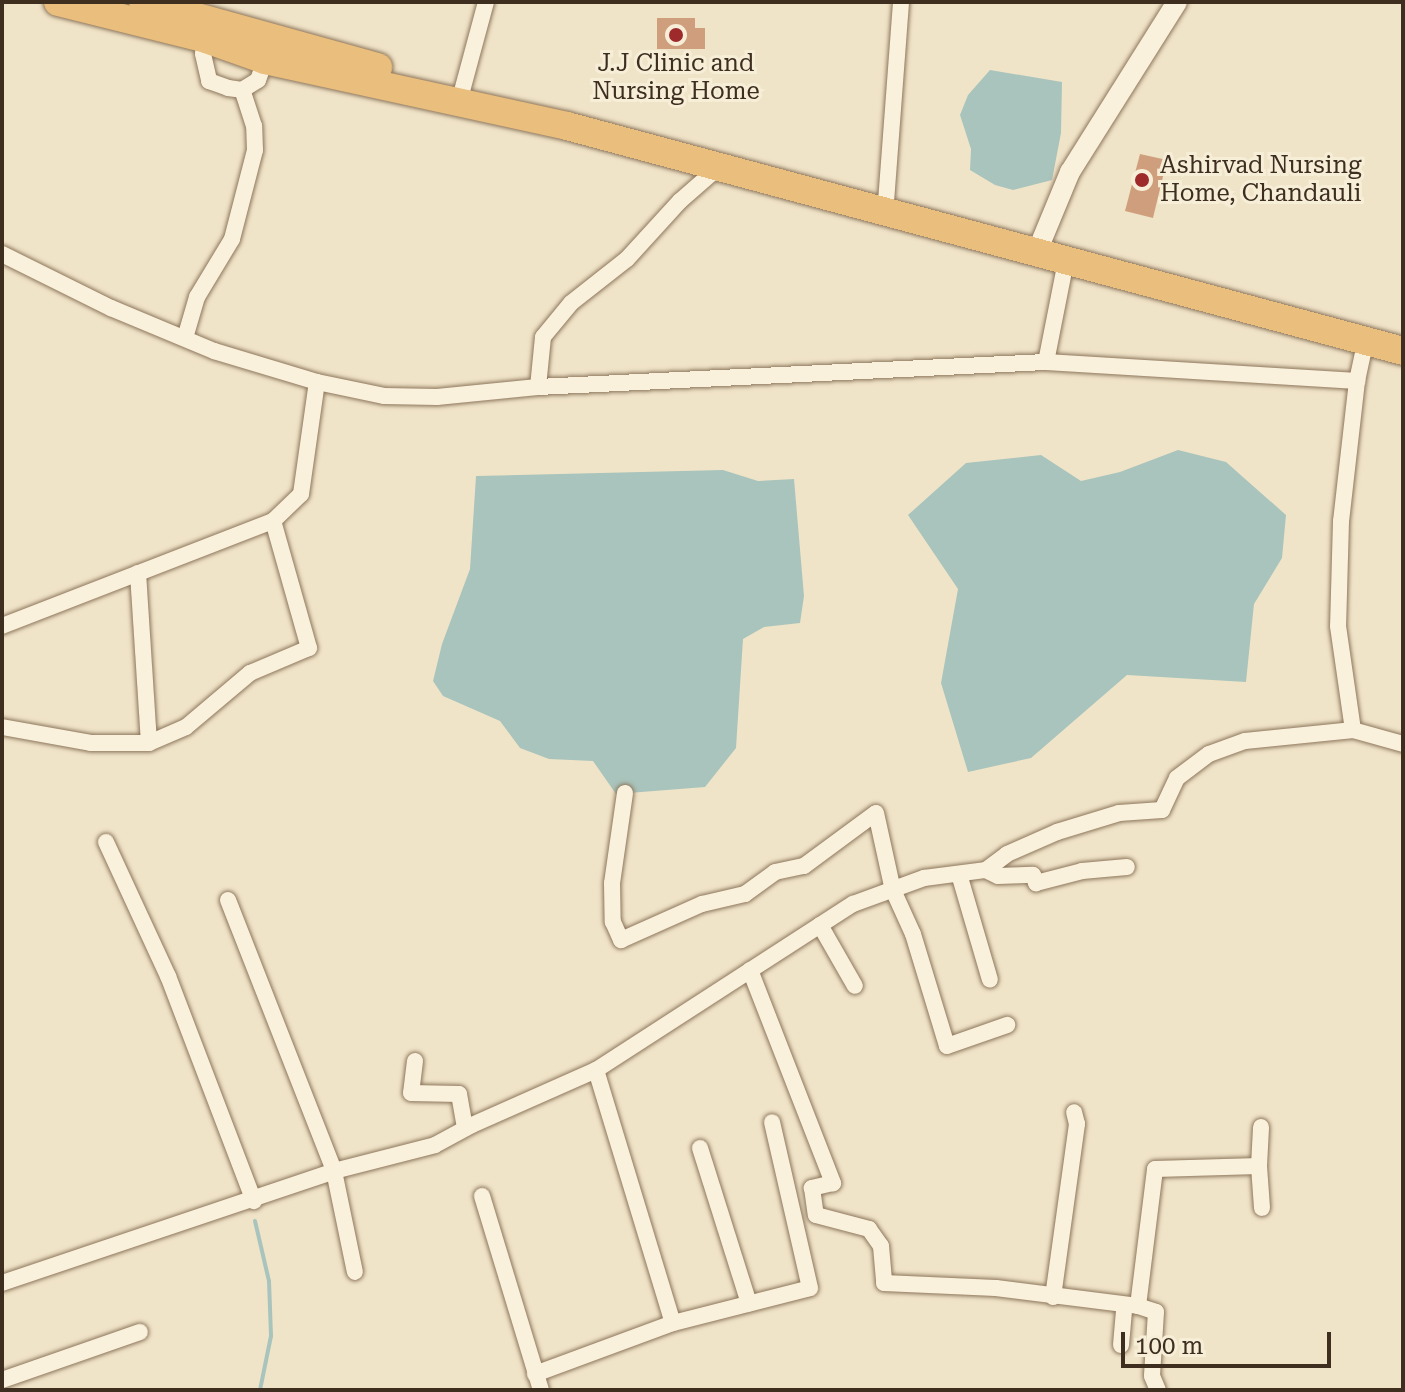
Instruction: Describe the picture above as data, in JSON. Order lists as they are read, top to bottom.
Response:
{
  "places": ["J.J Clinic and Nursing Home", "Ashirvad Nursing Home, Chandauli"],
  "scale_bar": "100 m"
}
